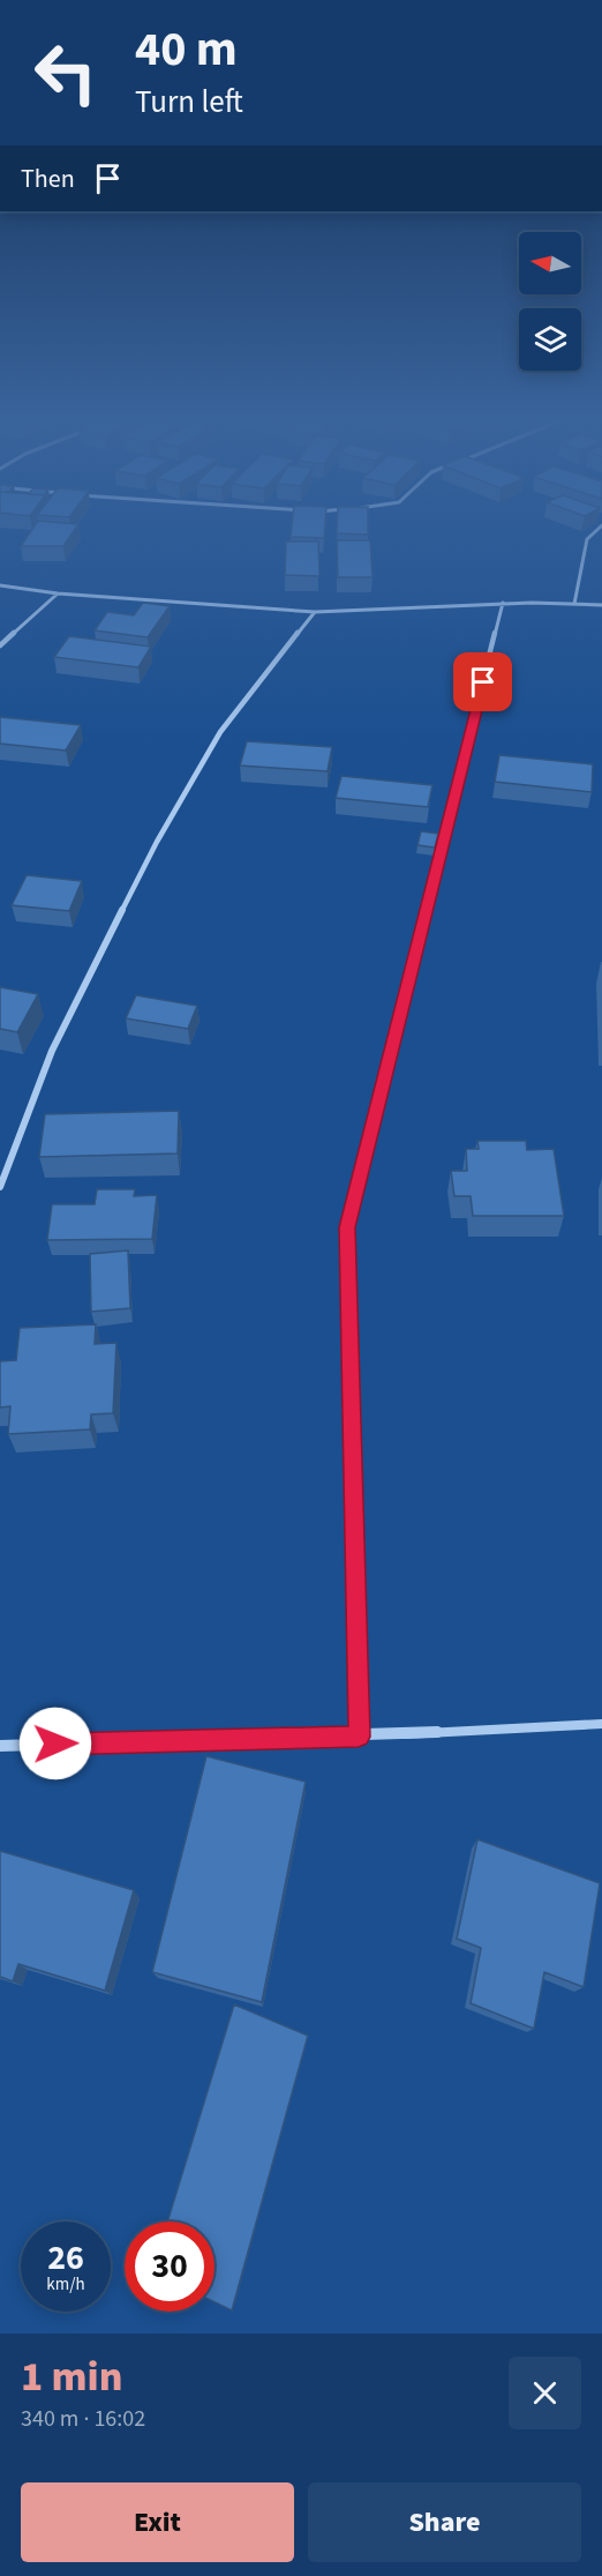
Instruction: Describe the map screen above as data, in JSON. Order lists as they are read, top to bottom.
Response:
{
  "north": "left",
  "page": {
    "turn": ["40 m", "Turn left"],
    "then": "Then",
    "speed": "26 km/h",
    "limit": "30",
    "heading": ["1 min", "340 m · 16:02"],
    "buttons": ["Exit", "Share"]
  }
}
